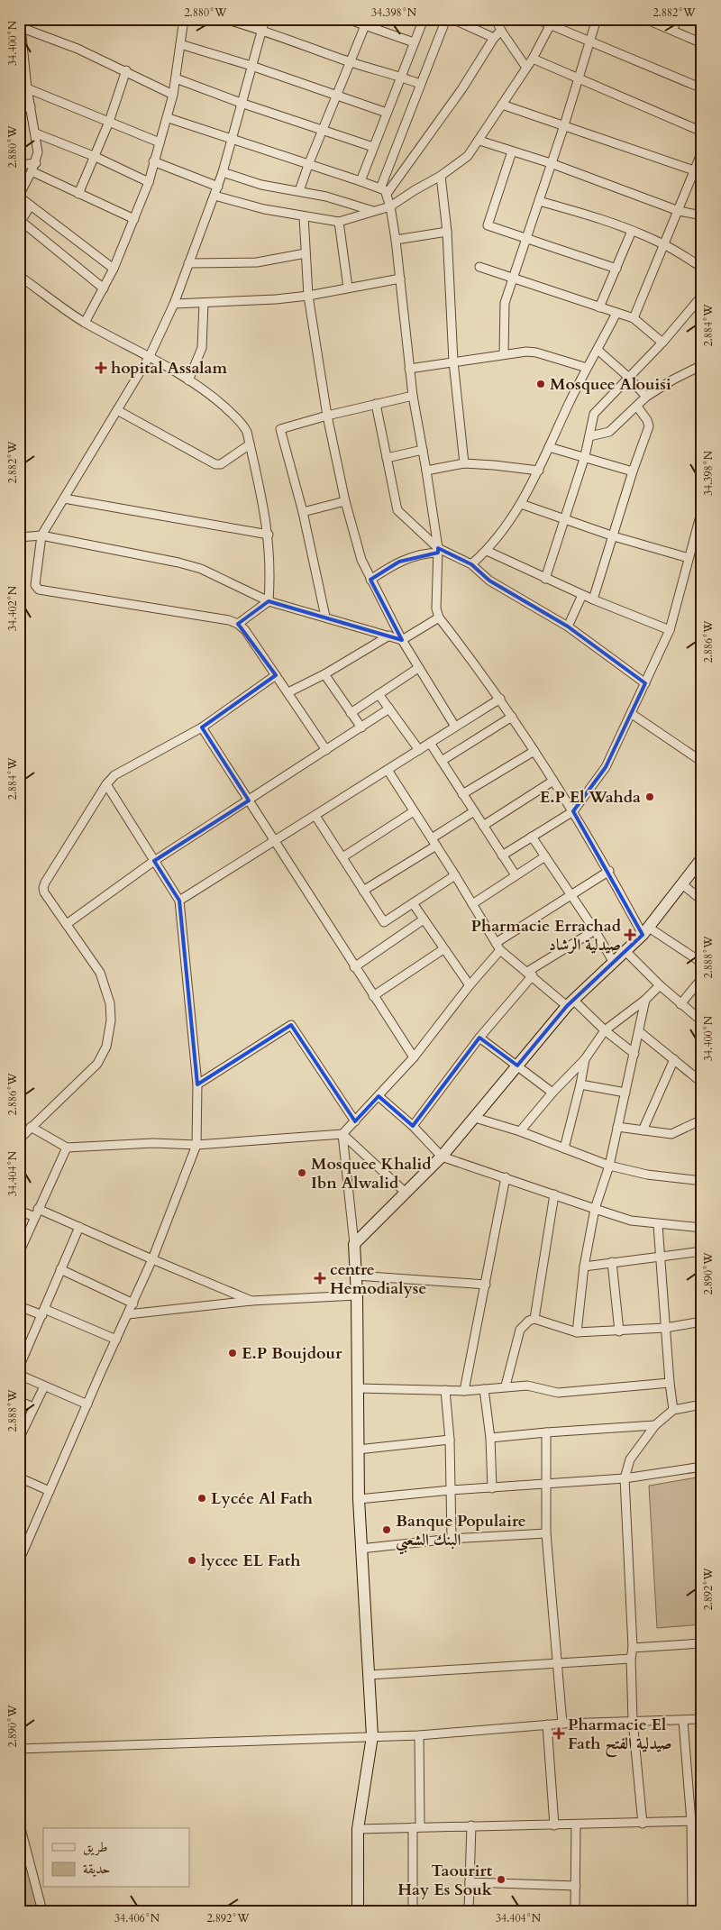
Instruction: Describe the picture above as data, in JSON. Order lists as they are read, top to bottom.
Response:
{
  "places": {
    "health": [
      "hopital Assalam",
      "Pharmacie Errachad صيدلية الرشاد",
      "centre Hemodialyse",
      "Pharmacie El Fath صيدلية الفتح"
    ],
    "other": [
      "Mosquee Alouisi",
      "E.P El Wahda",
      "Mosquee Khalid Ibn Alwalid",
      "E.P Boujdour",
      "Lycée Al Fath",
      "Banque Populaire البنك الشعبي",
      "lycee EL Fath",
      "Taourirt Hay Es Souk"
    ]
  },
  "legend": ["طريق", "حديقة"],
  "coordinates": [
    "2.880°W",
    "34.398°N",
    "2.882°W",
    "34.400°N",
    "2.884°W",
    "34.402°N",
    "2.886°W",
    "2.888°W",
    "34.404°N",
    "2.890°W",
    "2.892°W",
    "34.406°N"
  ]
}
